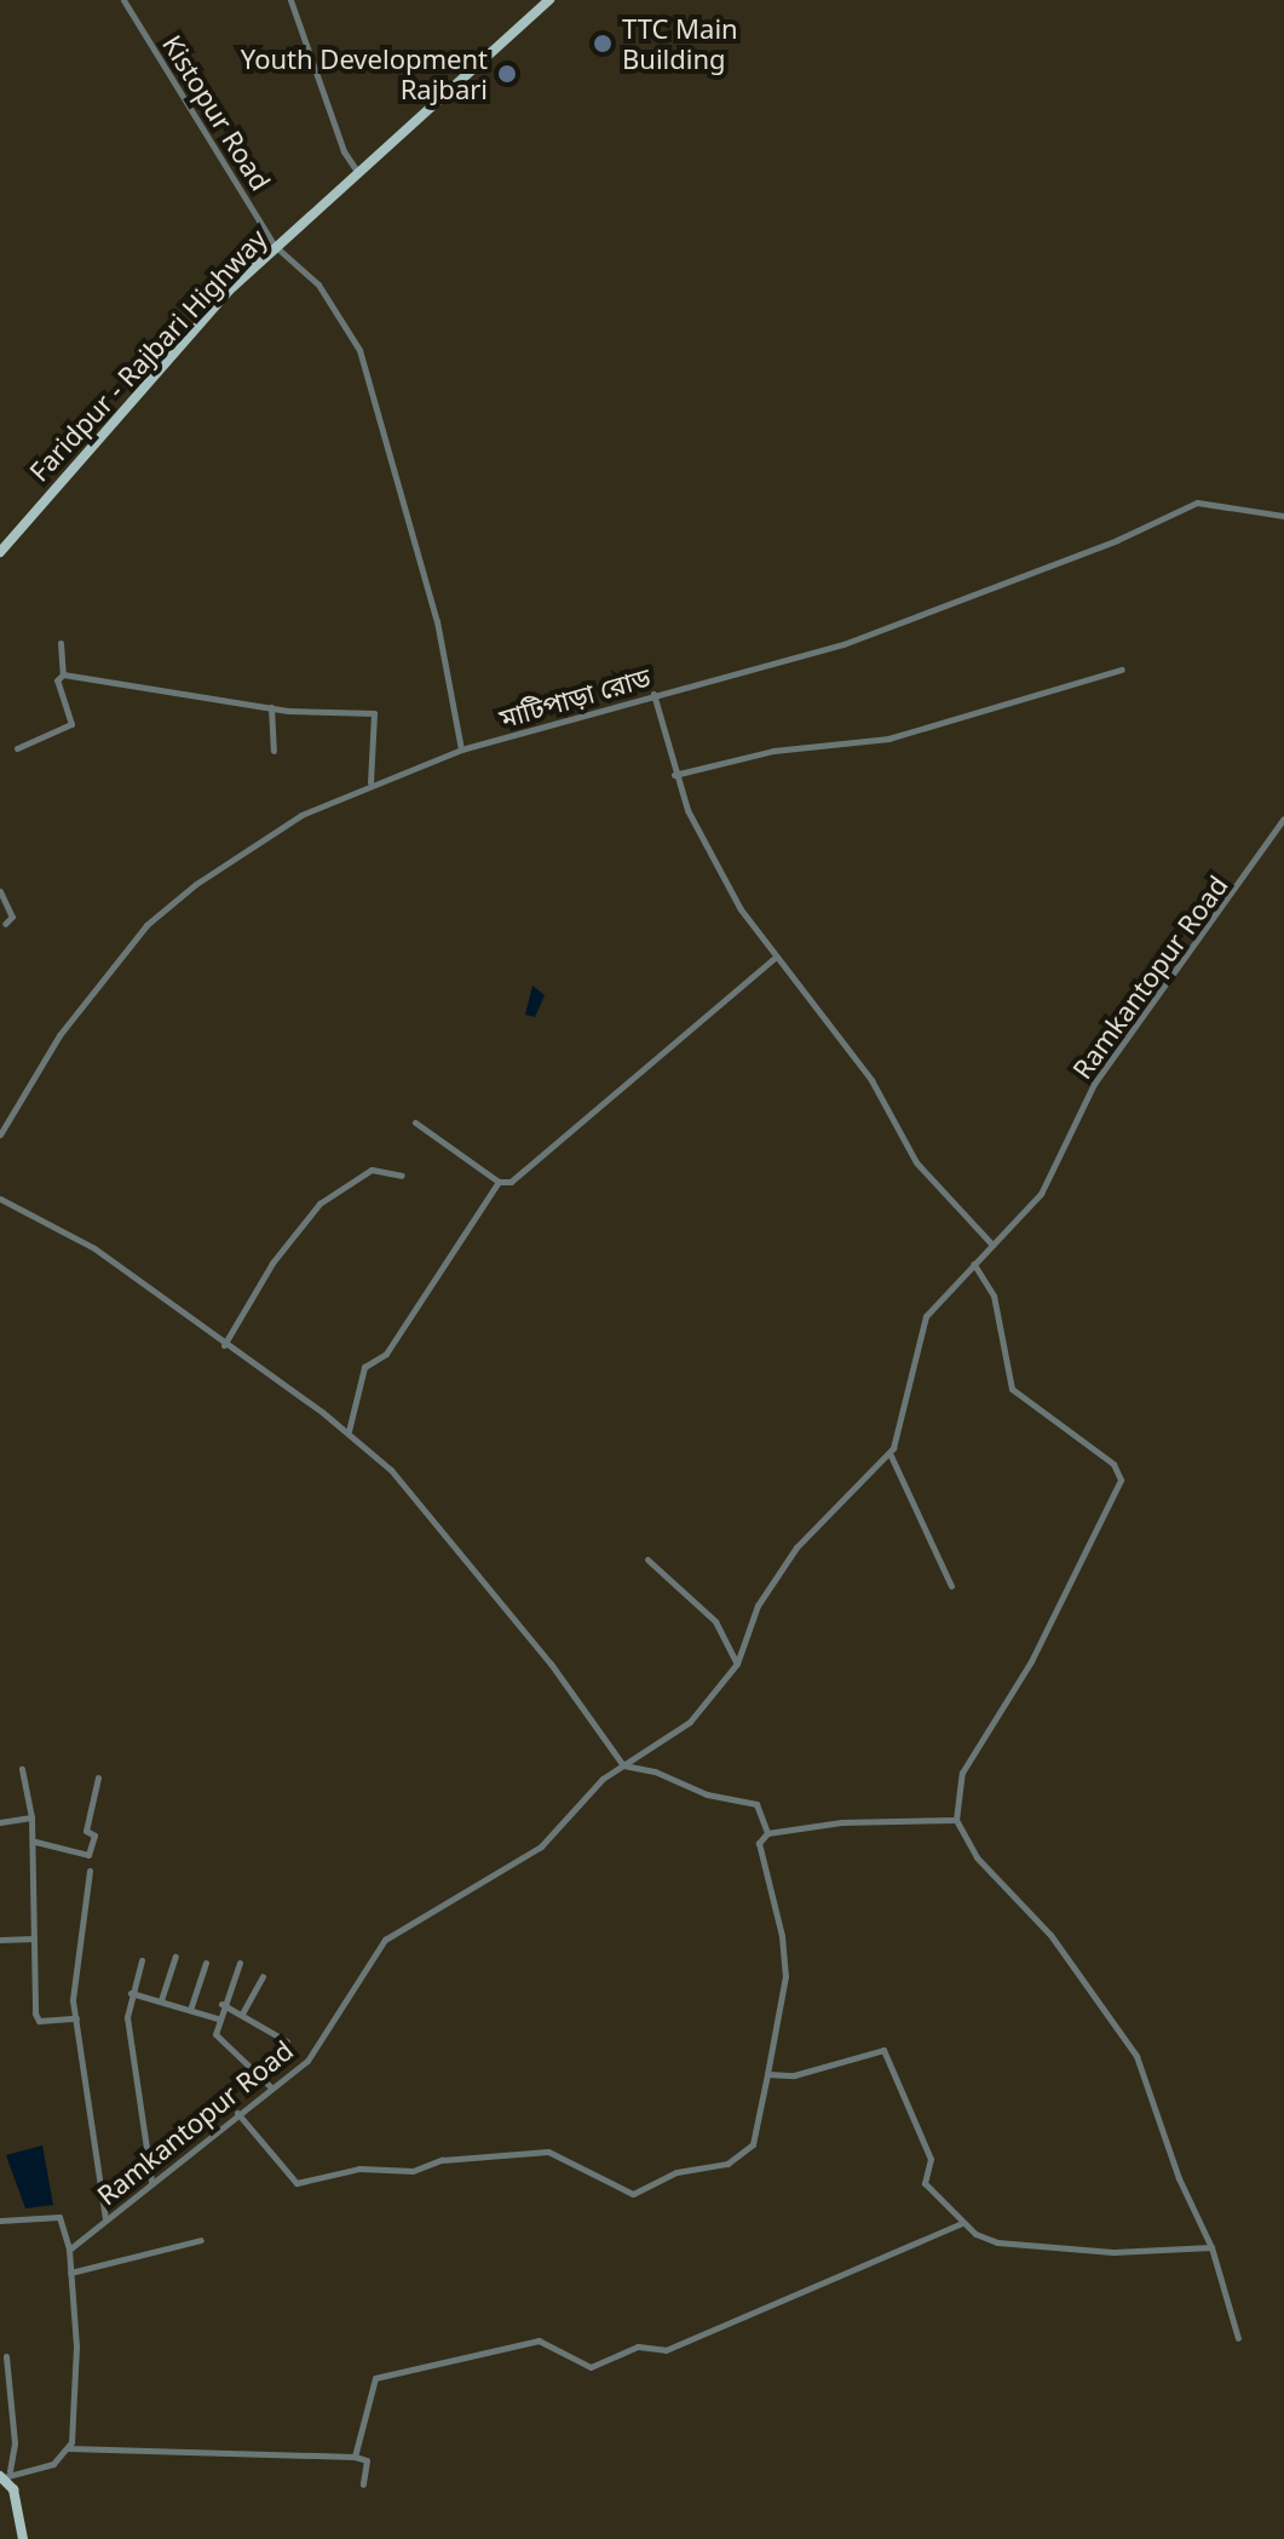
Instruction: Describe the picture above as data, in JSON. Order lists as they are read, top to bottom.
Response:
{
  "streets": {
    "main road": ["Faridpur - Rajbari Highway"],
    "street": ["Kistopur Road", "মাটিপাড়া রোড", "Ramkantopur Road"]
  },
  "crossings": [
    ["Kistopur Road", "Faridpur - Rajbari Highway"],
    ["Kistopur Road", "মাটিপাড়া রোড"]
  ],
  "places": ["TTC Main Building", "Youth Development Rajbari"]
}
